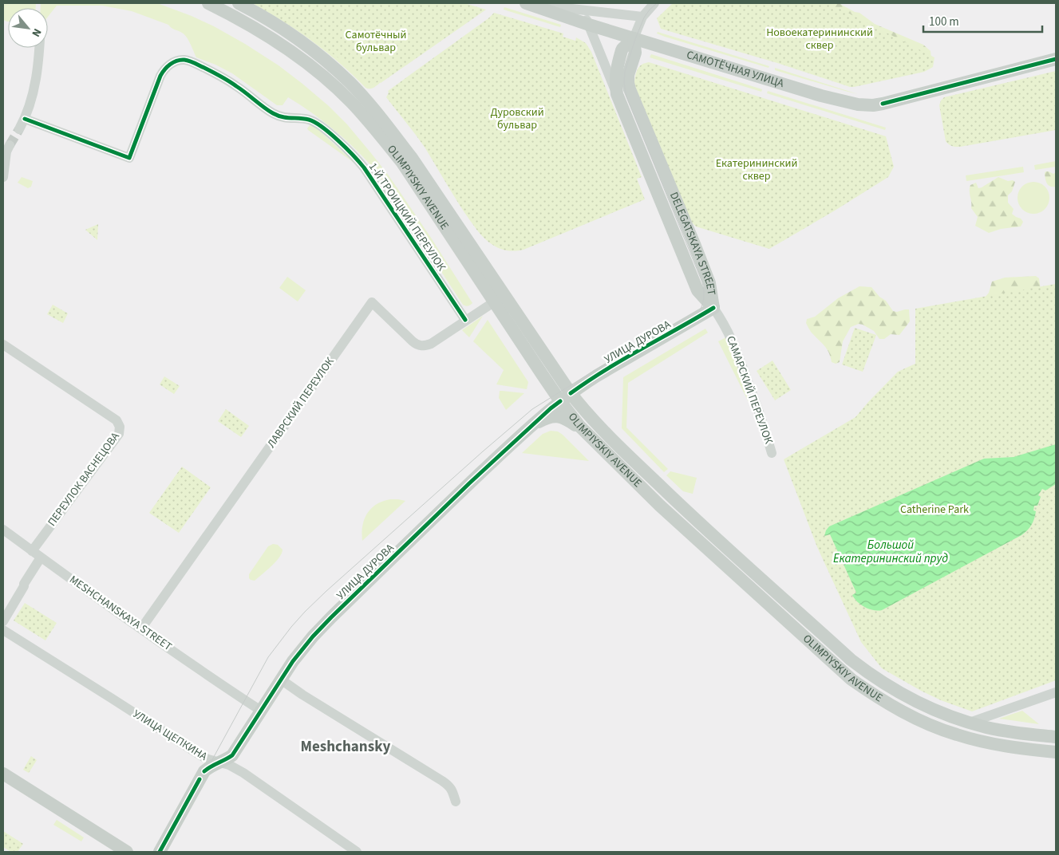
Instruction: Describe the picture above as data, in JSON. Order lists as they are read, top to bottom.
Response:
{
  "streets": {
    "main road": [
      "САМОТЁЧНАЯ УЛИЦА",
      "OLIMPIYSKIY AVENUE",
      "DELEGATSKAYA STREET",
      "УЛИЦА ДУРОВА"
    ],
    "street": [
      "1-Й ТРОИЦКИЙ ПЕРЕУЛОК",
      "САМАРСКИЙ ПЕРЕУЛОК",
      "ЛАВРСКИЙ ПЕРЕУЛОК",
      "ПЕРЕУЛОК ВАСНЕЦОВА",
      "MESHCHANSKAYA STREET",
      "УЛИЦА ЩЕПКИНА"
    ]
  },
  "crossings": [
    ["САМОТЁЧНАЯ УЛИЦА", "DELEGATSKAYA STREET"],
    ["OLIMPIYSKIY AVENUE", "УЛИЦА ДУРОВА"],
    ["OLIMPIYSKIY AVENUE", "ЛАВРСКИЙ ПЕРЕУЛОК"],
    ["1-Й ТРОИЦКИЙ ПЕРЕУЛОК", "ЛАВРСКИЙ ПЕРЕУЛОК"],
    ["DELEGATSKAYA STREET", "УЛИЦА ДУРОВА"],
    ["DELEGATSKAYA STREET", "САМАРСКИЙ ПЕРЕУЛОК"],
    ["УЛИЦА ДУРОВА", "САМАРСКИЙ ПЕРЕУЛОК"],
    ["УЛИЦА ДУРОВА", "MESHCHANSKAYA STREET"],
    ["УЛИЦА ДУРОВА", "УЛИЦА ЩЕПКИНА"],
    ["ЛАВРСКИЙ ПЕРЕУЛОК", "MESHCHANSKAYA STREET"],
    ["ПЕРЕУЛОК ВАСНЕЦОВА", "MESHCHANSKAYA STREET"]
  ],
  "districts": ["Meshchansky"],
  "water": ["Большой Екатерининский пруд"],
  "parks": [
    "Новоекатерининский сквер",
    "Самотёчный бульвар",
    "Дуровский бульвар",
    "Екатерининский сквер",
    "Catherine Park"
  ],
  "scale_bar": "100 m",
  "north": "bottom right"
}
